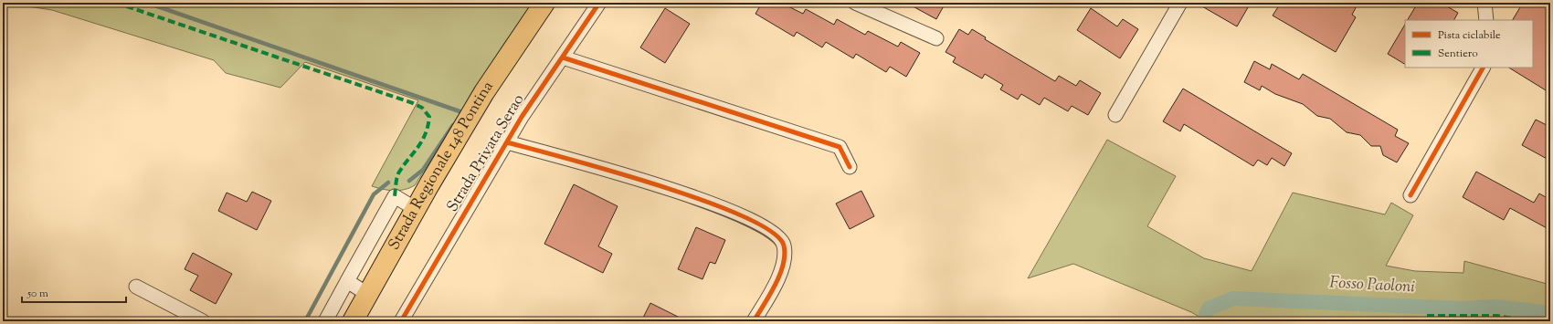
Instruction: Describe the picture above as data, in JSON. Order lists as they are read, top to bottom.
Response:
{
  "streets": {
    "main road": ["Strada Regionale 148 Pontina"],
    "street": ["Strada Privata Serao"]
  },
  "water": ["Fosso Paoloni"],
  "legend": ["Pista ciclabile", "Sentiero"],
  "scale_bar": "50 m"
}
